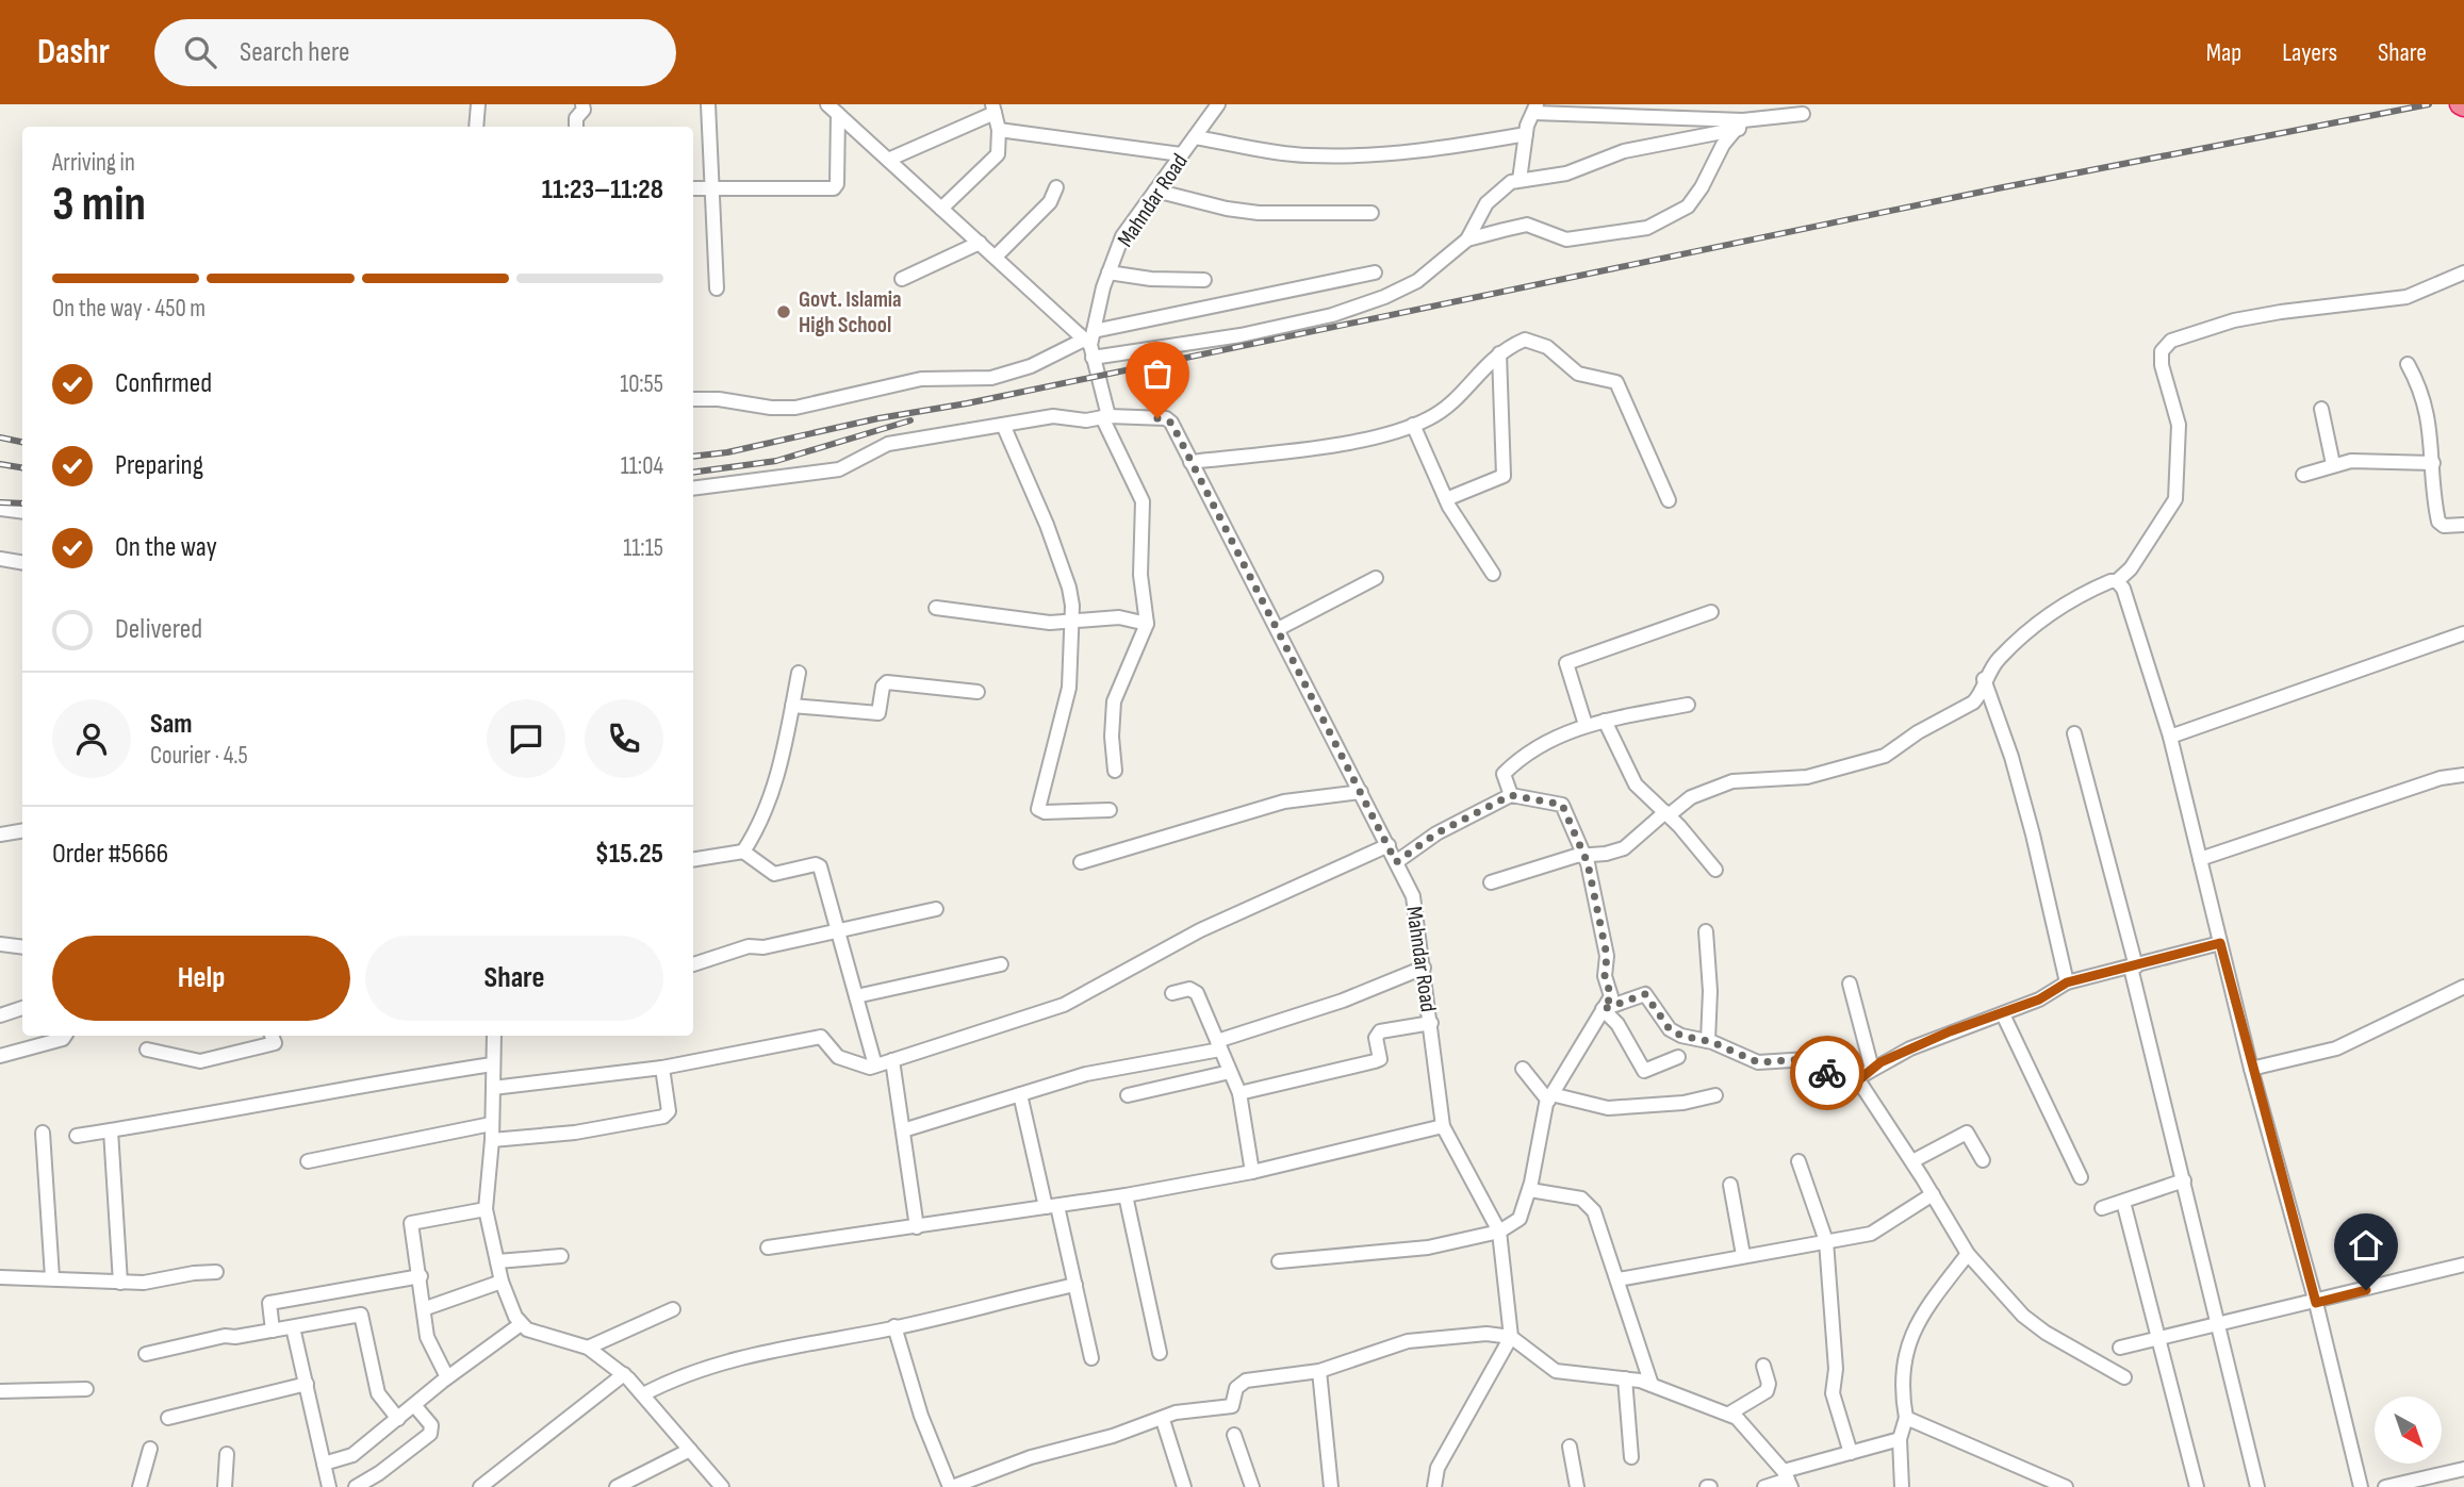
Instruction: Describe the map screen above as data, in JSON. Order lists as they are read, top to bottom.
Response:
{
  "streets": {
    "street": ["Mahndar Road"]
  },
  "places": ["Govt. Islamia High School"],
  "north": "bottom right",
  "page": {
    "header": "Dashr",
    "search": "Search here",
    "nav": ["Map", "Layers", "Share"],
    "heading": ["3 min", "Arriving in", "11:23–11:28"],
    "panel": [
      "Sam",
      "Courier · 4.5",
      "Order #5666",
      "$15.25"
    ],
    "bar": "On the way · 450 m",
    "list": [
      ["Confirmed", "10:55"],
      ["Preparing", "11:04"],
      ["On the way", "11:15"],
      "Delivered"
    ],
    "buttons": ["Help", "Share"]
  }
}
